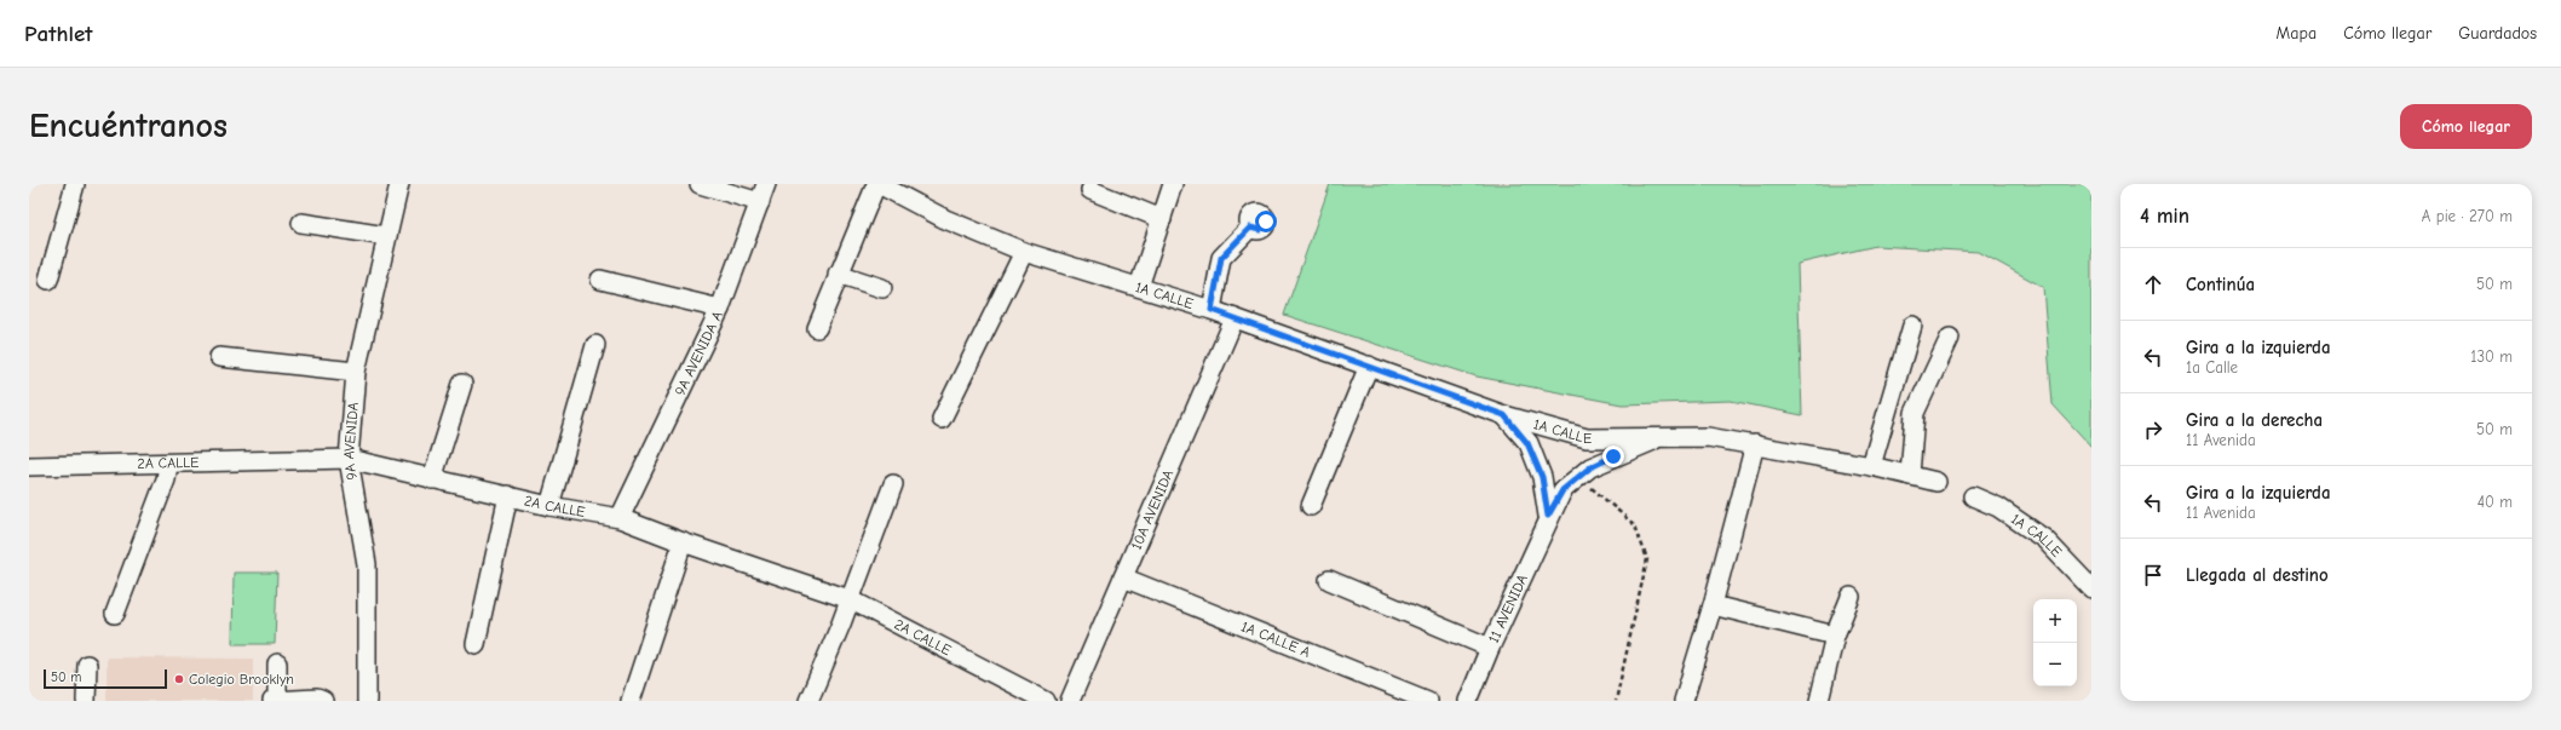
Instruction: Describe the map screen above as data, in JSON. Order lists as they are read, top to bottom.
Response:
{
  "streets": {
    "street": [
      "1A CALLE",
      "9A AVENIDA A",
      "9A AVENIDA",
      "2A CALLE",
      "10A AVENIDA",
      "11 AVENIDA",
      "1A CALLE A"
    ]
  },
  "crossings": [
    ["1A CALLE", "10A AVENIDA"],
    ["1A CALLE", "11 AVENIDA"],
    ["9A AVENIDA A", "2A CALLE"],
    ["9A AVENIDA", "2A CALLE"],
    ["10A AVENIDA", "1A CALLE A"]
  ],
  "places": ["Colegio Brooklyn"],
  "scale_bar": "50 m",
  "page": {
    "header": "Pathlet",
    "nav": ["Mapa", "Cómo llegar", "Guardados"],
    "buttons": "Cómo llegar",
    "title": "Encuéntranos",
    "heading": ["4 min", "A pie · 270 m"],
    "list": [
      ["Continúa", "50 m"],
      ["Gira a la izquierda", "1a Calle", "130 m"],
      ["Gira a la derecha", "11 Avenida", "50 m"],
      ["Gira a la izquierda", "11 Avenida", "40 m"],
      "Llegada al destino"
    ],
    "map_buttons": ["+", "−"],
    "scale": "50 m"
  }
}
